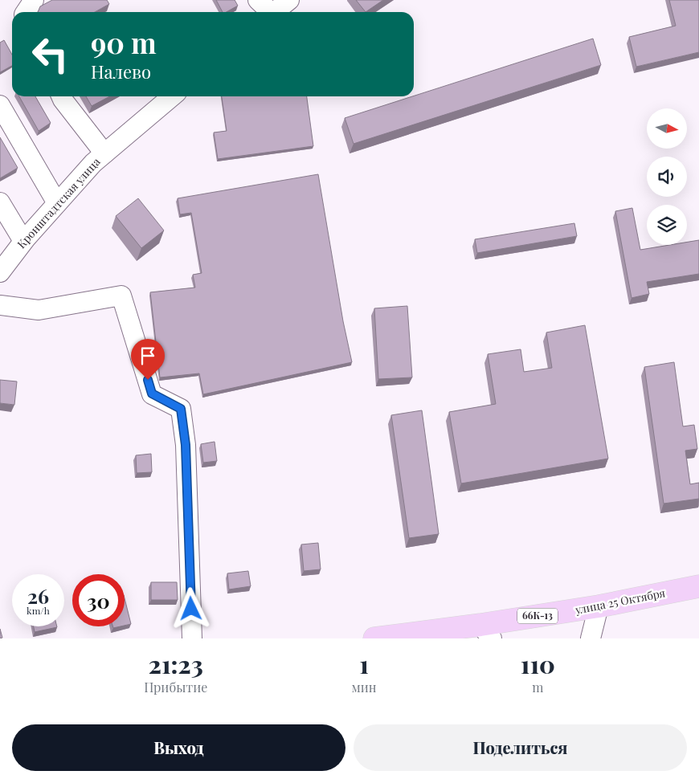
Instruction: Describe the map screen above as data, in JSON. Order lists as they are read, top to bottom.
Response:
{
  "streets": {
    "main road": ["улица 25 Октября", "66К-13"],
    "street": ["Кронштадтская улица"]
  },
  "north": "right",
  "page": {
    "turn": ["90 m", "Налево"],
    "speed": "26 km/h",
    "limit": "30",
    "eta": [
      "21:23",
      "Прибытие",
      "1",
      "мин",
      "110",
      "m"
    ],
    "buttons": ["Выход", "Поделиться"]
  }
}
